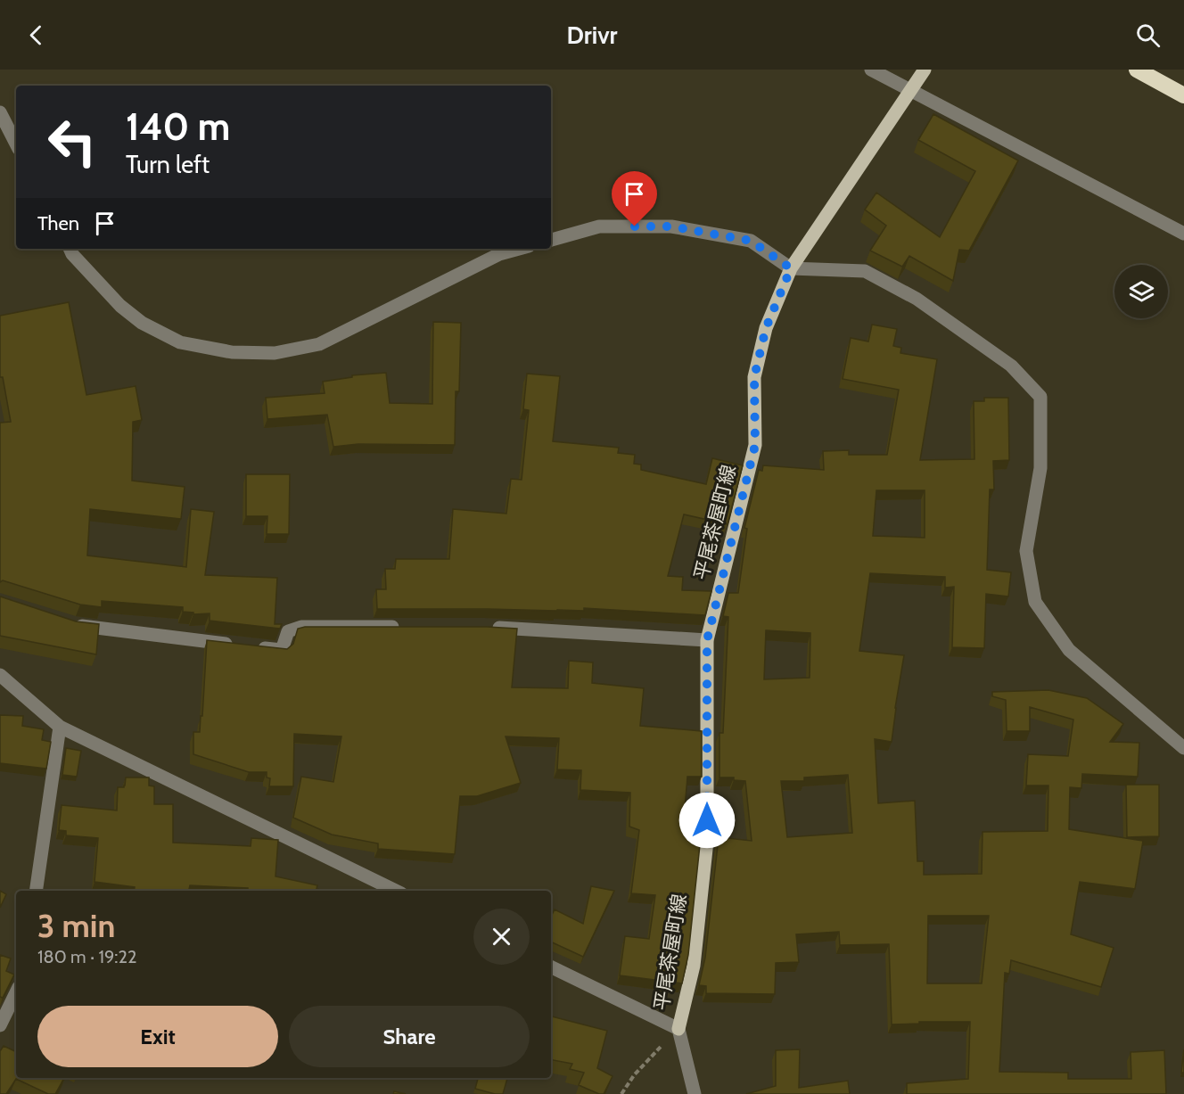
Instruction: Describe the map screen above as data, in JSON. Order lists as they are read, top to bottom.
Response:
{
  "streets": {
    "main road": ["平尾茶屋町線"]
  },
  "page": {
    "header": "Drivr",
    "turn": ["140 m", "Turn left"],
    "then": "Then",
    "heading": ["3 min", "180 m · 19:22"],
    "buttons": ["Exit", "Share"]
  }
}
